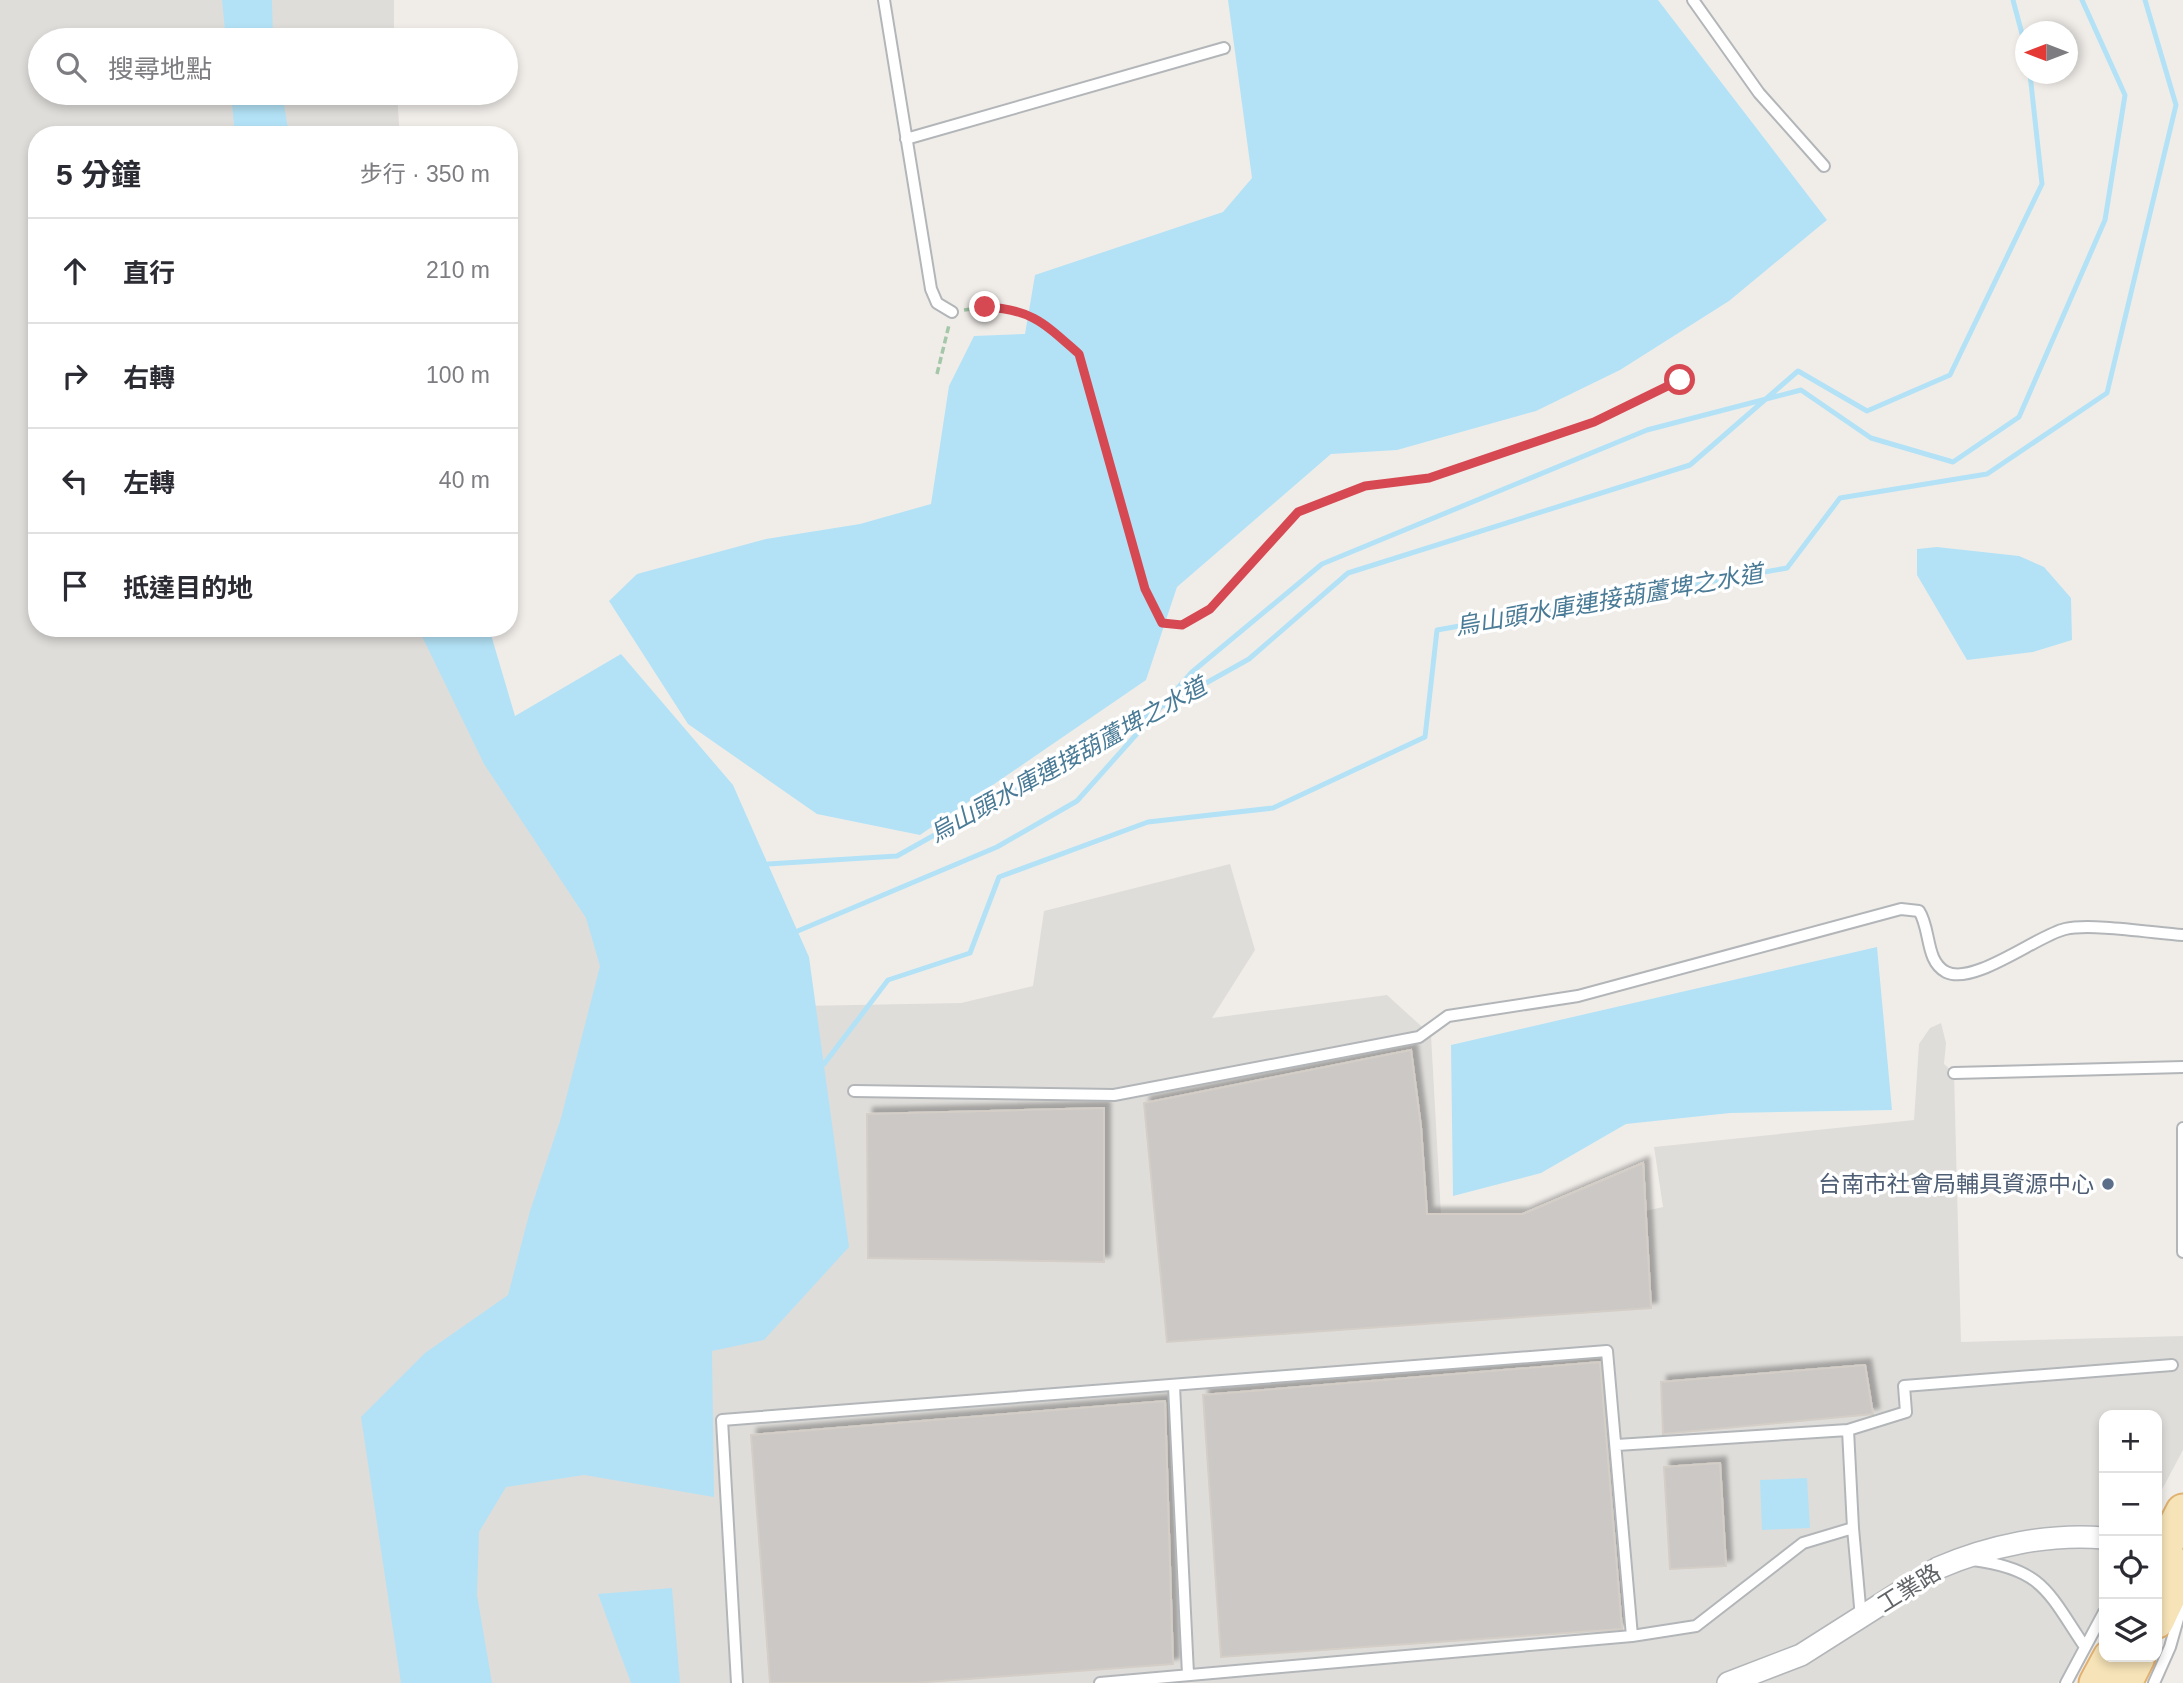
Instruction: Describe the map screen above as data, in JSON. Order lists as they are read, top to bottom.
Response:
{
  "streets": {
    "street": ["工業路"]
  },
  "water": ["烏山頭水庫連接葫蘆埤之水道"],
  "places": ["台南市社會局輔具資源中心"],
  "north": "left",
  "page": {
    "search": "搜尋地點",
    "heading": ["5 分鐘", "步行 · 350 m"],
    "list": [
      ["直行", "210 m"],
      ["右轉", "100 m"],
      ["左轉", "40 m"],
      "抵達目的地"
    ],
    "map_buttons": ["+", "−"]
  }
}
